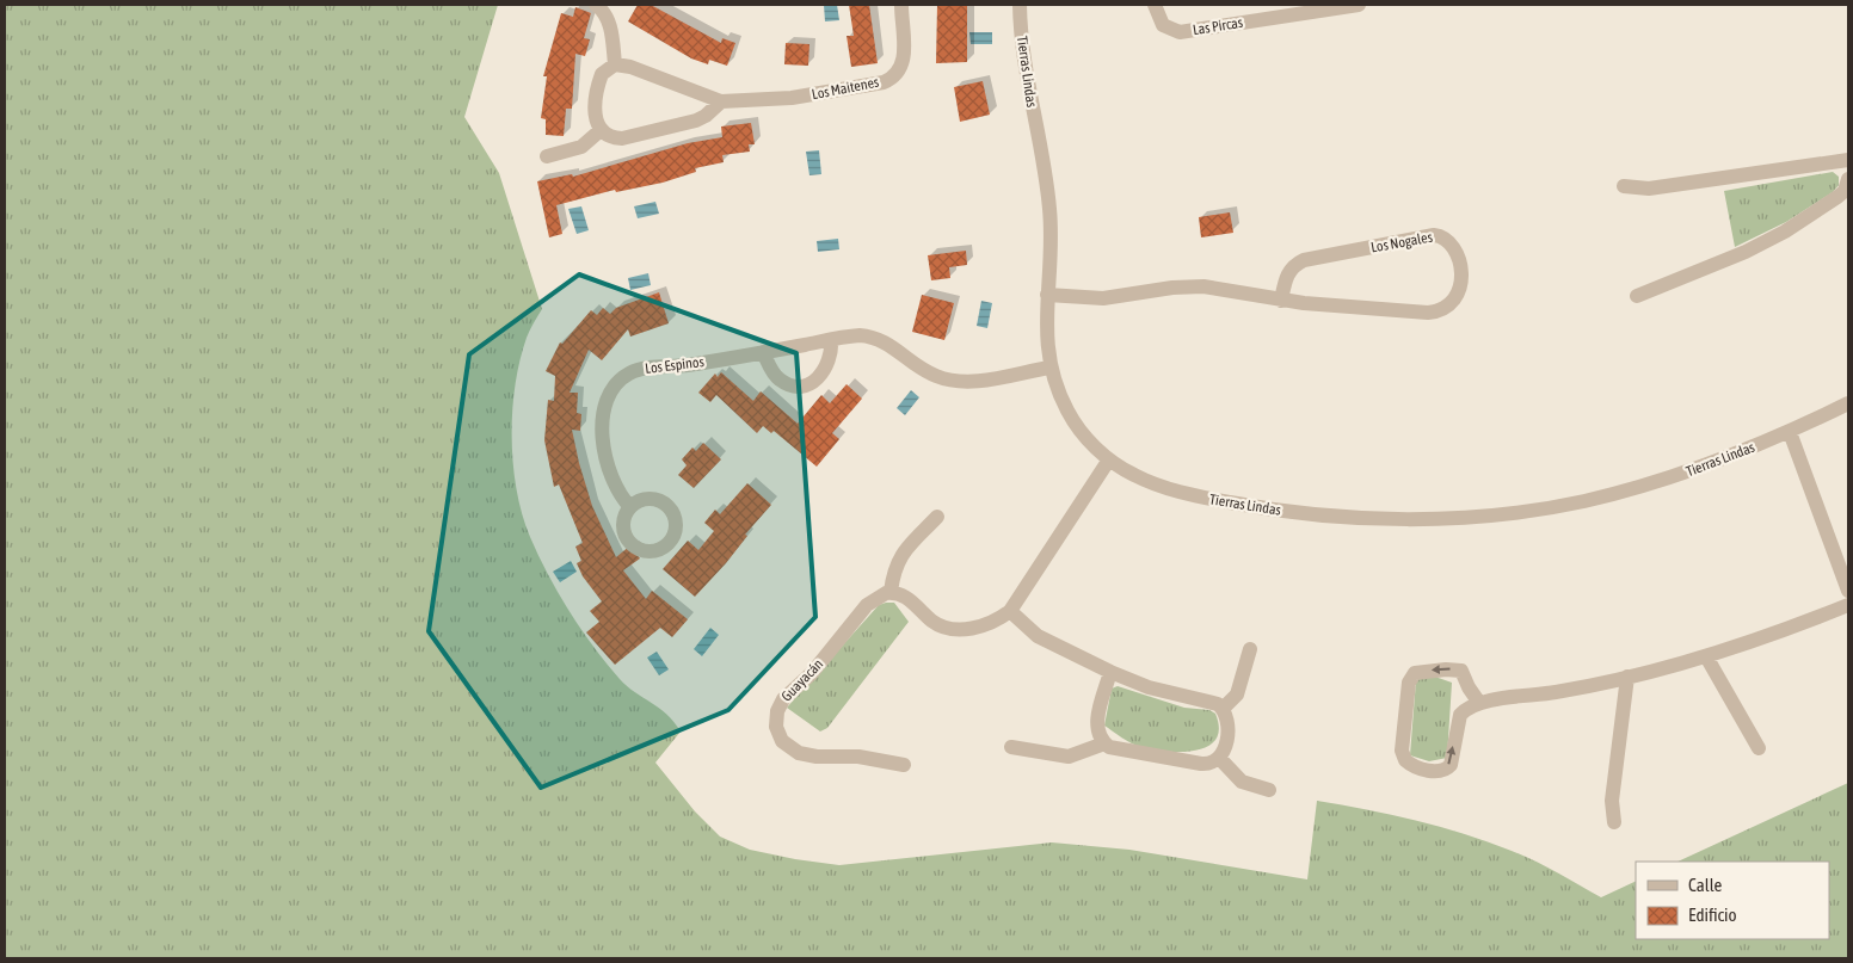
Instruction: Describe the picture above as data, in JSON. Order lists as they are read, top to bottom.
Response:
{
  "streets": {
    "street": [
      "Las Pircas",
      "Tierras Lindas",
      "Los Maitenes",
      "Los Nogales",
      "Los Espinos",
      "Guayacán"
    ]
  },
  "crossings": [
    ["Tierras Lindas", "Los Nogales"],
    ["Tierras Lindas", "Los Espinos"]
  ],
  "legend": ["Calle", "Edificio"]
}
